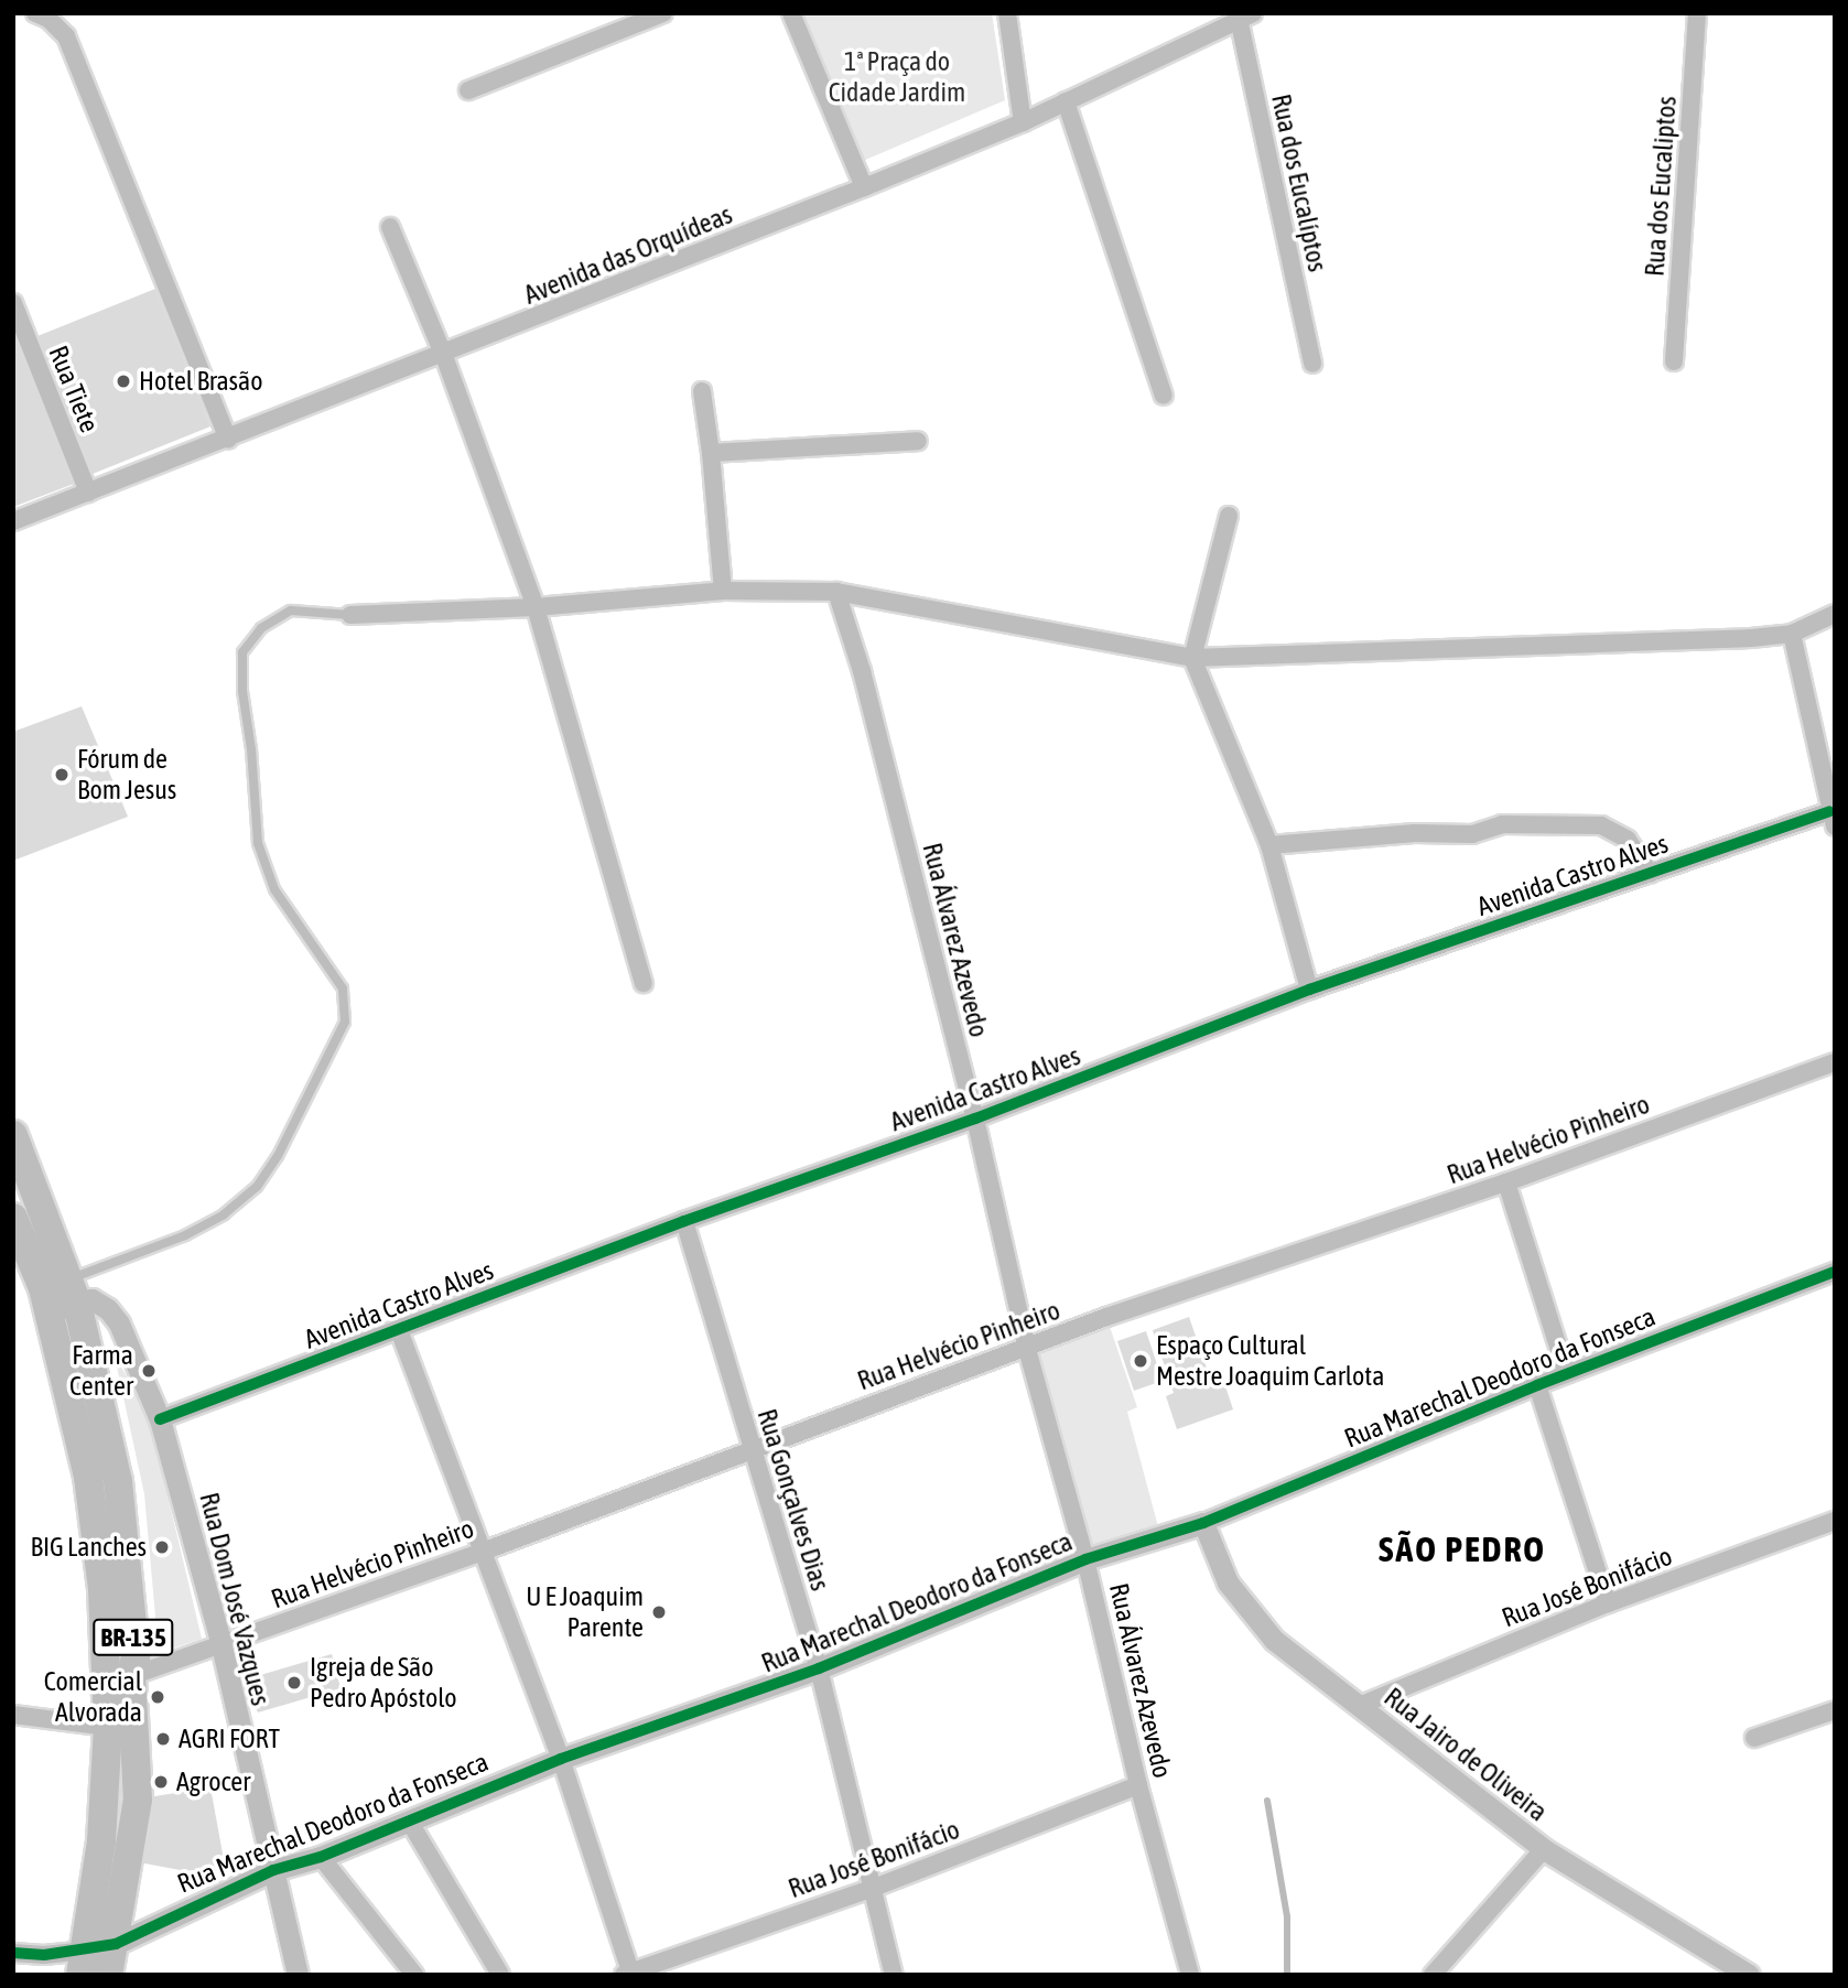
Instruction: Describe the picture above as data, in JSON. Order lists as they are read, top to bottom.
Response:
{
  "streets": {
    "highway": ["BR-135"],
    "street": [
      "Rua dos Eucalíptos",
      "Rua dos Eucaliptos",
      "Avenida das Orquídeas",
      "Rua Tiete",
      "Avenida Castro Alves",
      "Rua Álvarez Azevedo",
      "Rua Helvécio Pinheiro",
      "Rua Marechal Deodoro da Fonseca",
      "Rua Gonçalves Dias",
      "Rua José Bonifácio",
      "Rua Dom José Vazques",
      "Rua Jairo de Oliveira"
    ]
  },
  "crossings": [
    ["Rua dos Eucalíptos", "Avenida das Orquídeas"],
    ["Avenida das Orquídeas", "Rua Tiete"],
    ["Avenida Castro Alves", "Rua Álvarez Azevedo"],
    ["Avenida Castro Alves", "Rua Gonçalves Dias"],
    ["Avenida Castro Alves", "Rua Dom José Vazques"],
    ["Rua Álvarez Azevedo", "Rua Helvécio Pinheiro"],
    ["Rua Álvarez Azevedo", "Rua Marechal Deodoro da Fonseca"],
    ["Rua Álvarez Azevedo", "Rua José Bonifácio"],
    ["Rua Helvécio Pinheiro", "Rua Gonçalves Dias"],
    ["Rua Helvécio Pinheiro", "Rua Dom José Vazques"],
    ["Rua Helvécio Pinheiro", "BR-135"],
    ["Rua Marechal Deodoro da Fonseca", "Rua Gonçalves Dias"],
    ["Rua Marechal Deodoro da Fonseca", "Rua Dom José Vazques"],
    ["Rua Marechal Deodoro da Fonseca", "BR-135"],
    ["Rua Marechal Deodoro da Fonseca", "Rua Jairo de Oliveira"],
    ["Rua Gonçalves Dias", "Rua José Bonifácio"],
    ["Rua José Bonifácio", "Rua Jairo de Oliveira"],
    ["Rua Dom José Vazques", "BR-135"]
  ],
  "districts": ["SÃO PEDRO"],
  "parks": ["1ª Praça do Cidade Jardim"],
  "places": [
    "Hotel Brasão",
    "Fórum de Bom Jesus",
    "Espaço Cultural Mestre Joaquim Carlota",
    "Farma Center",
    "BIG Lanches",
    "U E Joaquim Parente",
    "Igreja de São Pedro Apóstolo",
    "Comercial Alvorada",
    "AGRI FORT",
    "Agrocer"
  ]
}
